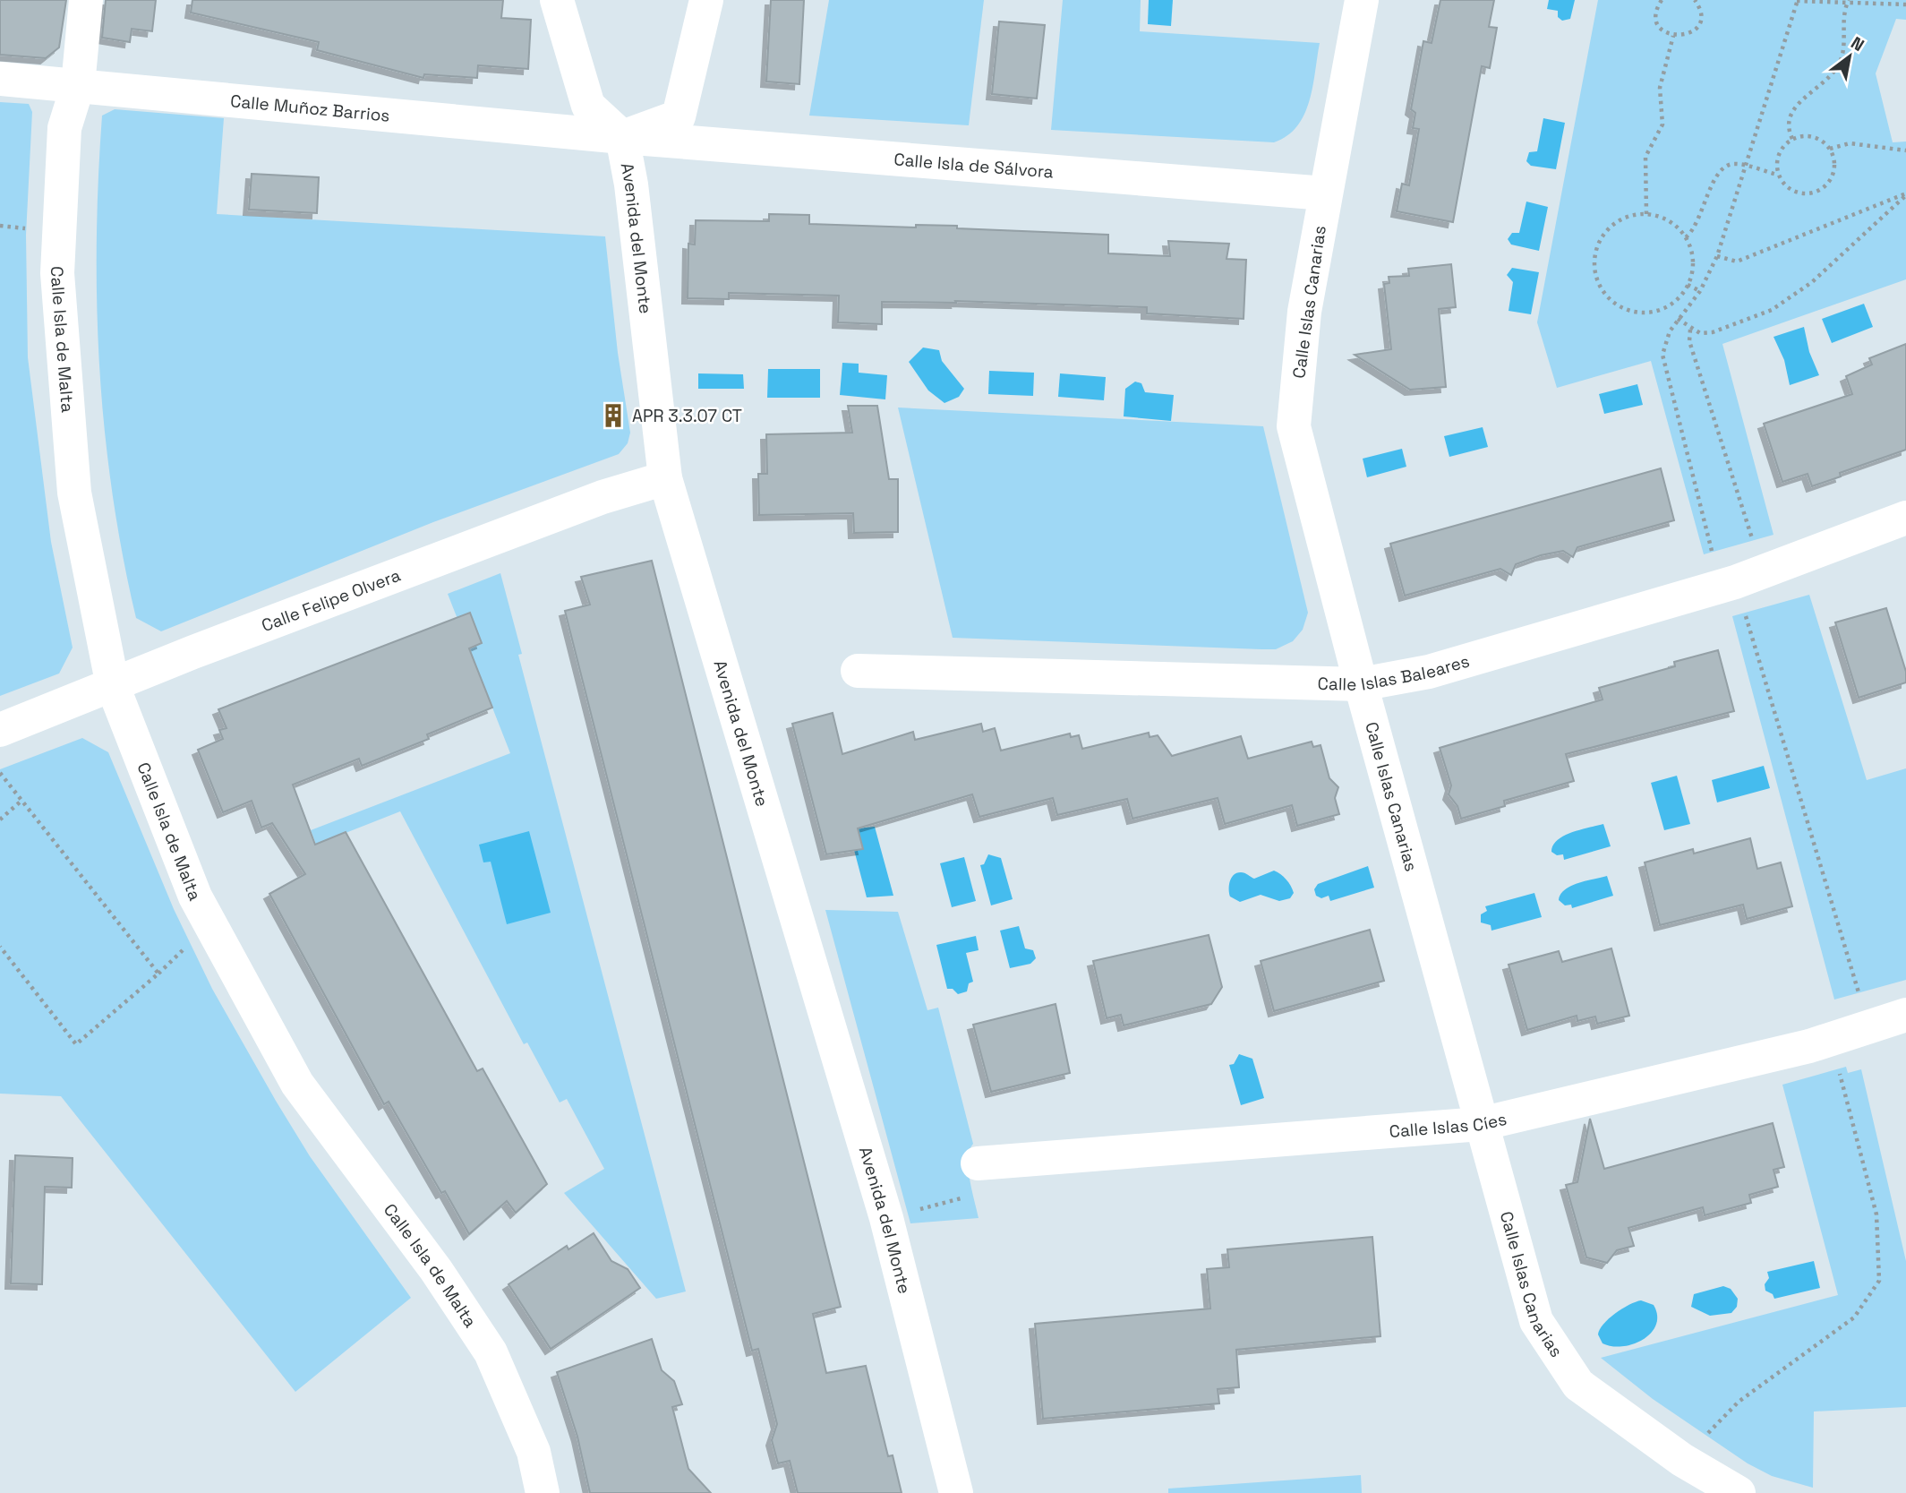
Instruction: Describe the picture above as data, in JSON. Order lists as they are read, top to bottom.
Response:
{
  "streets": {
    "street": [
      "Calle Muñoz Barrios",
      "Calle Isla de Sálvora",
      "Avenida del Monte",
      "Calle Islas Canarias",
      "Calle Isla de Malta",
      "Calle Felipe Olvera",
      "Calle Islas Baleares",
      "Calle Islas Cíes"
    ]
  },
  "crossings": [
    ["Calle Muñoz Barrios", "Calle Isla de Sálvora"],
    ["Calle Muñoz Barrios", "Avenida del Monte"],
    ["Calle Muñoz Barrios", "Calle Isla de Malta"],
    ["Calle Isla de Sálvora", "Avenida del Monte"],
    ["Calle Isla de Sálvora", "Calle Islas Canarias"],
    ["Avenida del Monte", "Calle Felipe Olvera"],
    ["Calle Islas Canarias", "Calle Islas Baleares"],
    ["Calle Islas Canarias", "Calle Islas Cíes"],
    ["Calle Isla de Malta", "Calle Felipe Olvera"]
  ],
  "places": {
    "building": ["APR 3.3.07 CT"]
  },
  "north": "top right"
}
